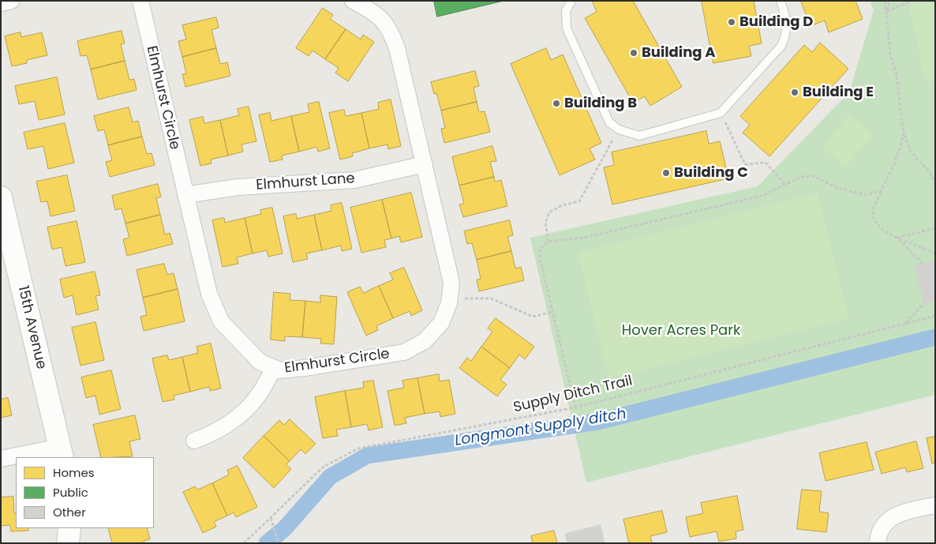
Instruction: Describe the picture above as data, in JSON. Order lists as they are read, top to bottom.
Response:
{
  "streets": {
    "street": ["Elmhurst Circle", "Elmhurst Lane", "15th Avenue"],
    "path": ["Supply Ditch Trail"]
  },
  "crossings": [
    ["Elmhurst Circle", "Elmhurst Lane"]
  ],
  "water": ["Longmont Supply ditch"],
  "parks": ["Hover Acres Park"],
  "places": [
    "Building D",
    "Building A",
    "Building E",
    "Building B",
    "Building C"
  ],
  "legend": ["Homes", "Public", "Other"]
}
